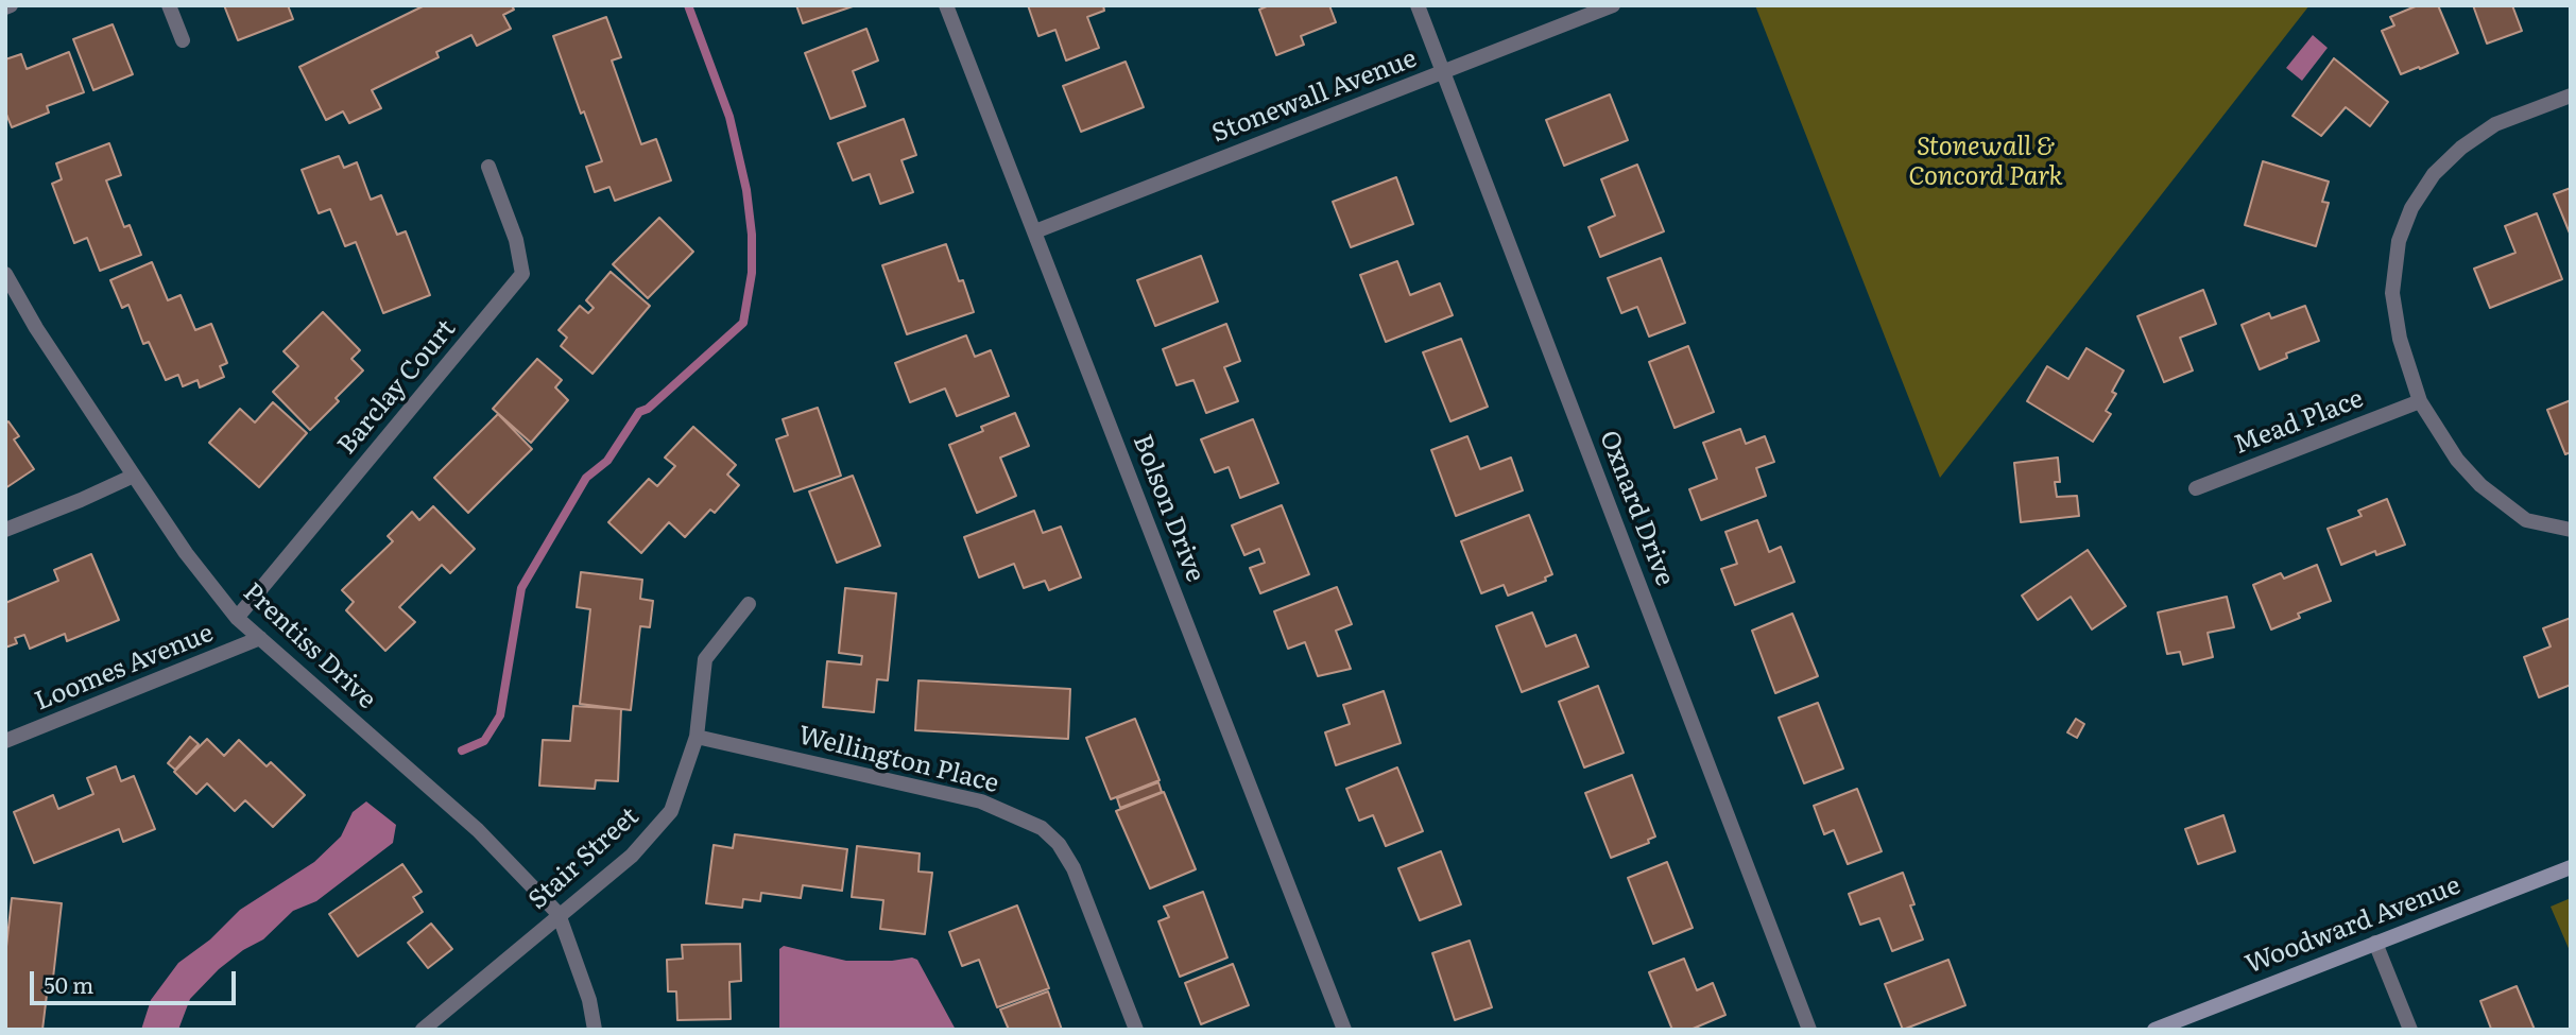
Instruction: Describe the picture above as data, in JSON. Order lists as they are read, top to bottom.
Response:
{
  "streets": {
    "main road": ["Woodward Avenue"],
    "street": [
      "Stonewall Avenue",
      "Barclay Court",
      "Mead Place",
      "Bolson Drive",
      "Oxnard Drive",
      "Prentiss Drive",
      "Loomes Avenue",
      "Wellington Place",
      "Stair Street"
    ]
  },
  "crossings": [
    ["Stonewall Avenue", "Bolson Drive"],
    ["Stonewall Avenue", "Oxnard Drive"],
    ["Barclay Court", "Prentiss Drive"],
    ["Prentiss Drive", "Loomes Avenue"],
    ["Prentiss Drive", "Stair Street"],
    ["Wellington Place", "Stair Street"]
  ],
  "parks": ["Stonewall & Concord Park"],
  "scale_bar": "50 m"
}
